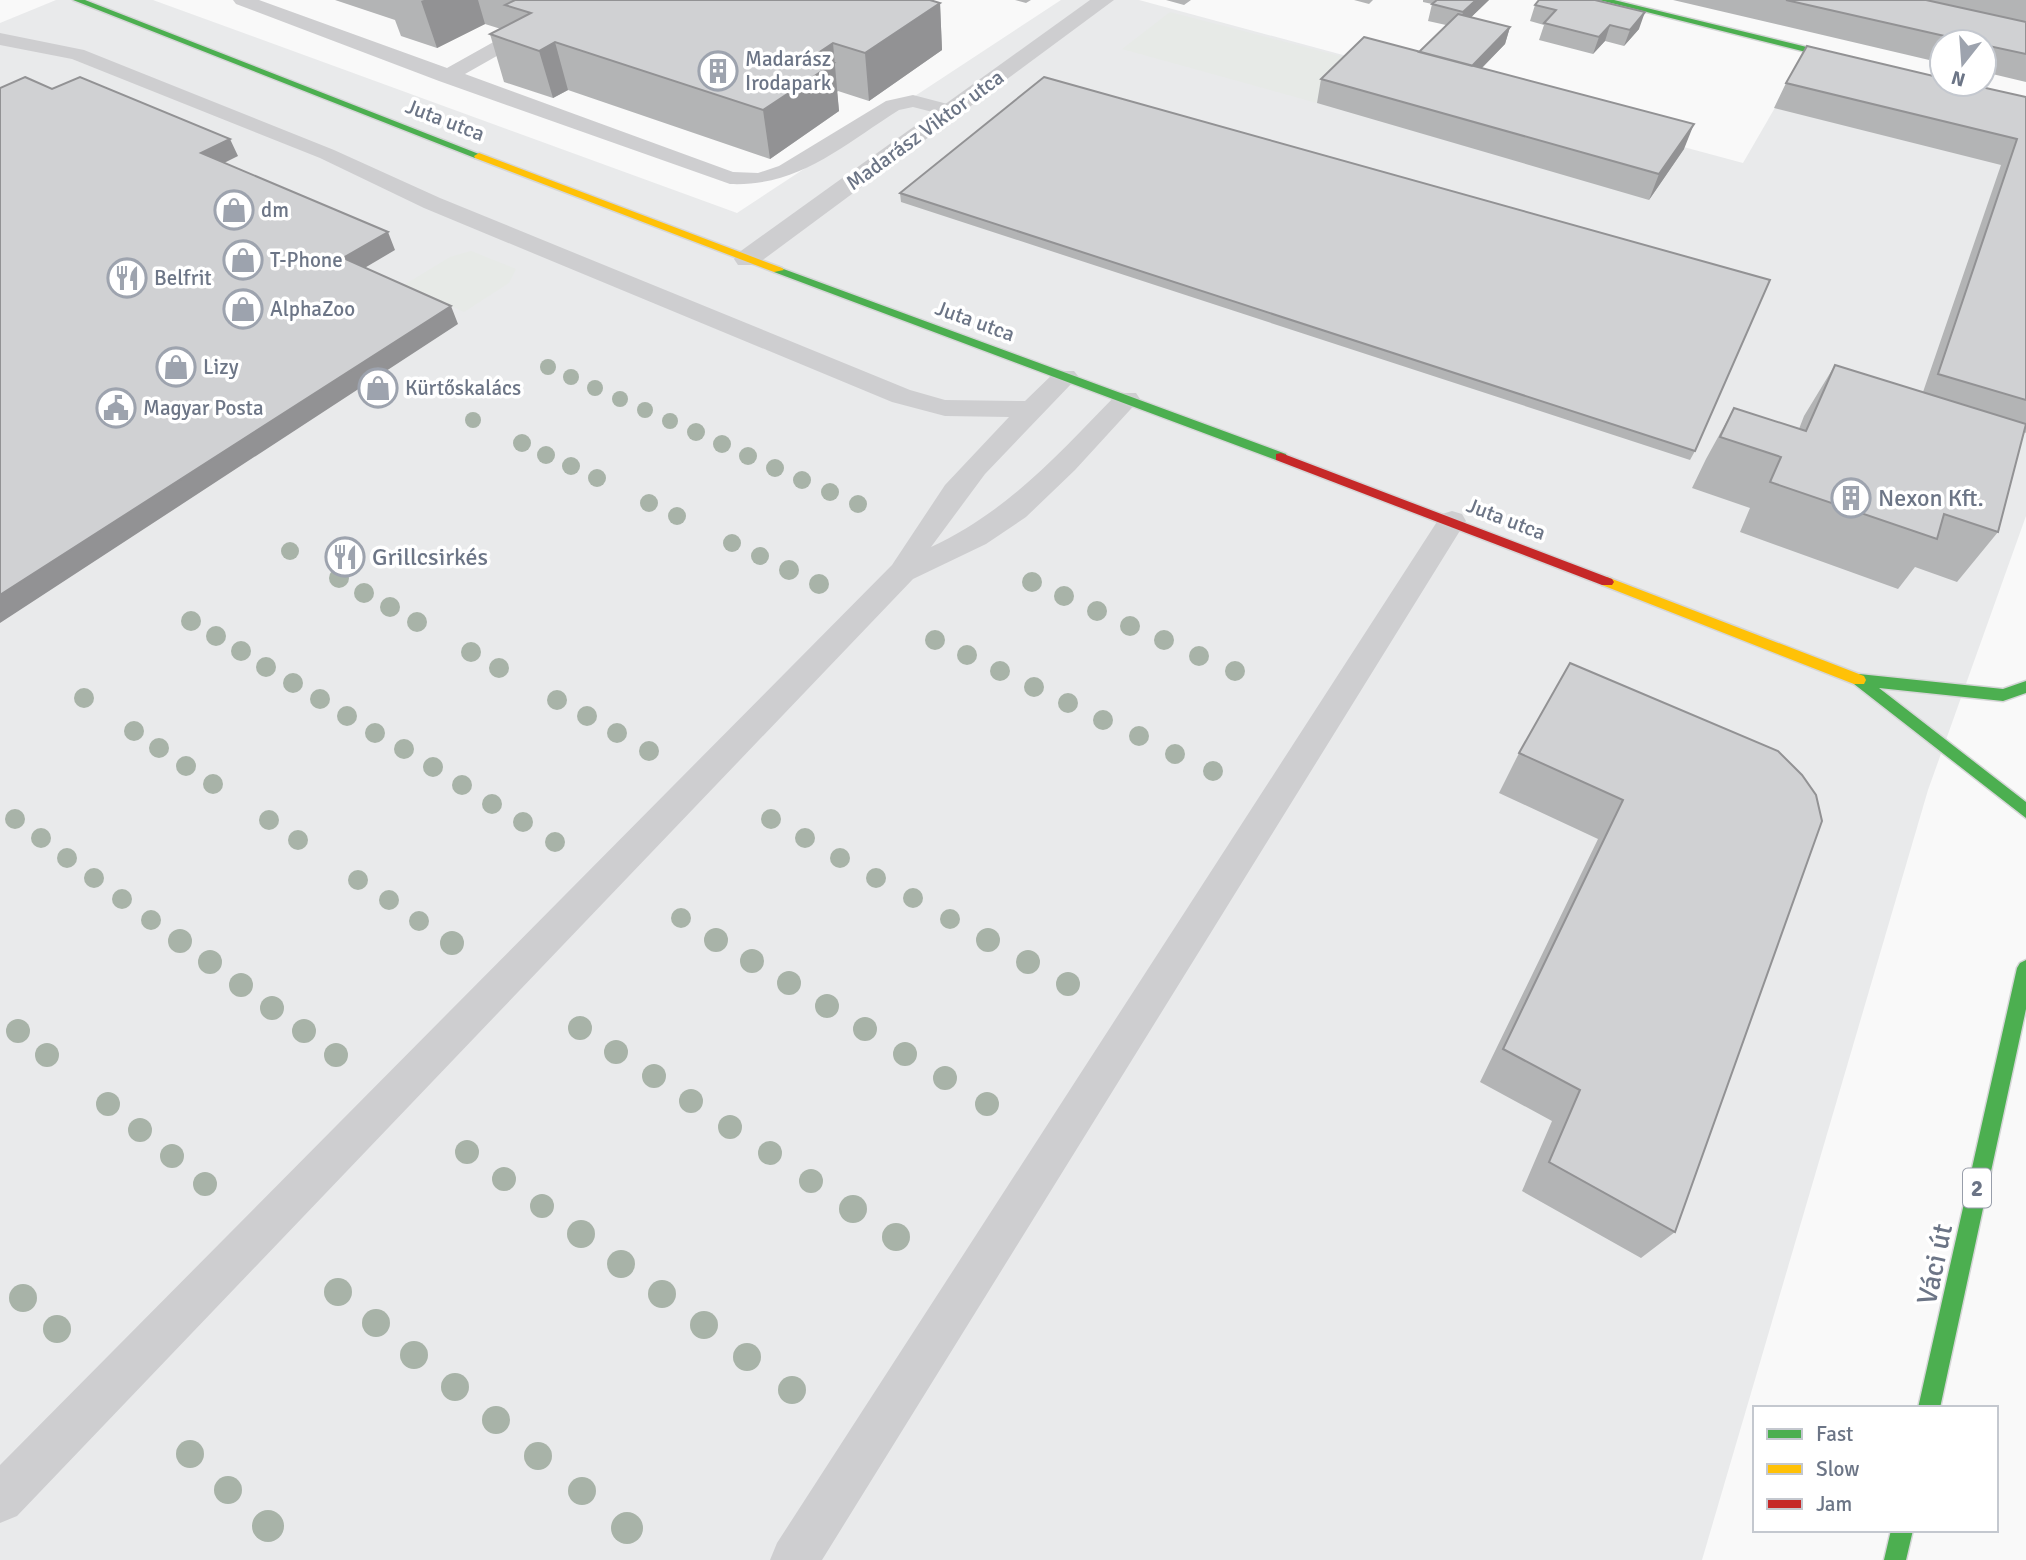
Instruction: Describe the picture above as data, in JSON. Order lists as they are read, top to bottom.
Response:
{
  "streets": {
    "street": [
      "Juta utca",
      "Madarász Viktor utca",
      "2",
      "Váci út"
    ]
  },
  "crossings": [
    ["Juta utca", "Madarász Viktor utca"]
  ],
  "places": {
    "building": ["Madarász Irodapark", "Nexon Kft."],
    "shop": [
      "dm",
      "T-Phone",
      "AlphaZoo",
      "Lizy",
      "Kürtőskalács"
    ],
    "restaurant": ["Belfrit", "Grillcsirkés"],
    "public building": ["Magyar Posta"]
  },
  "legend": ["Fast", "Slow", "Jam"],
  "north": "bottom"
}
